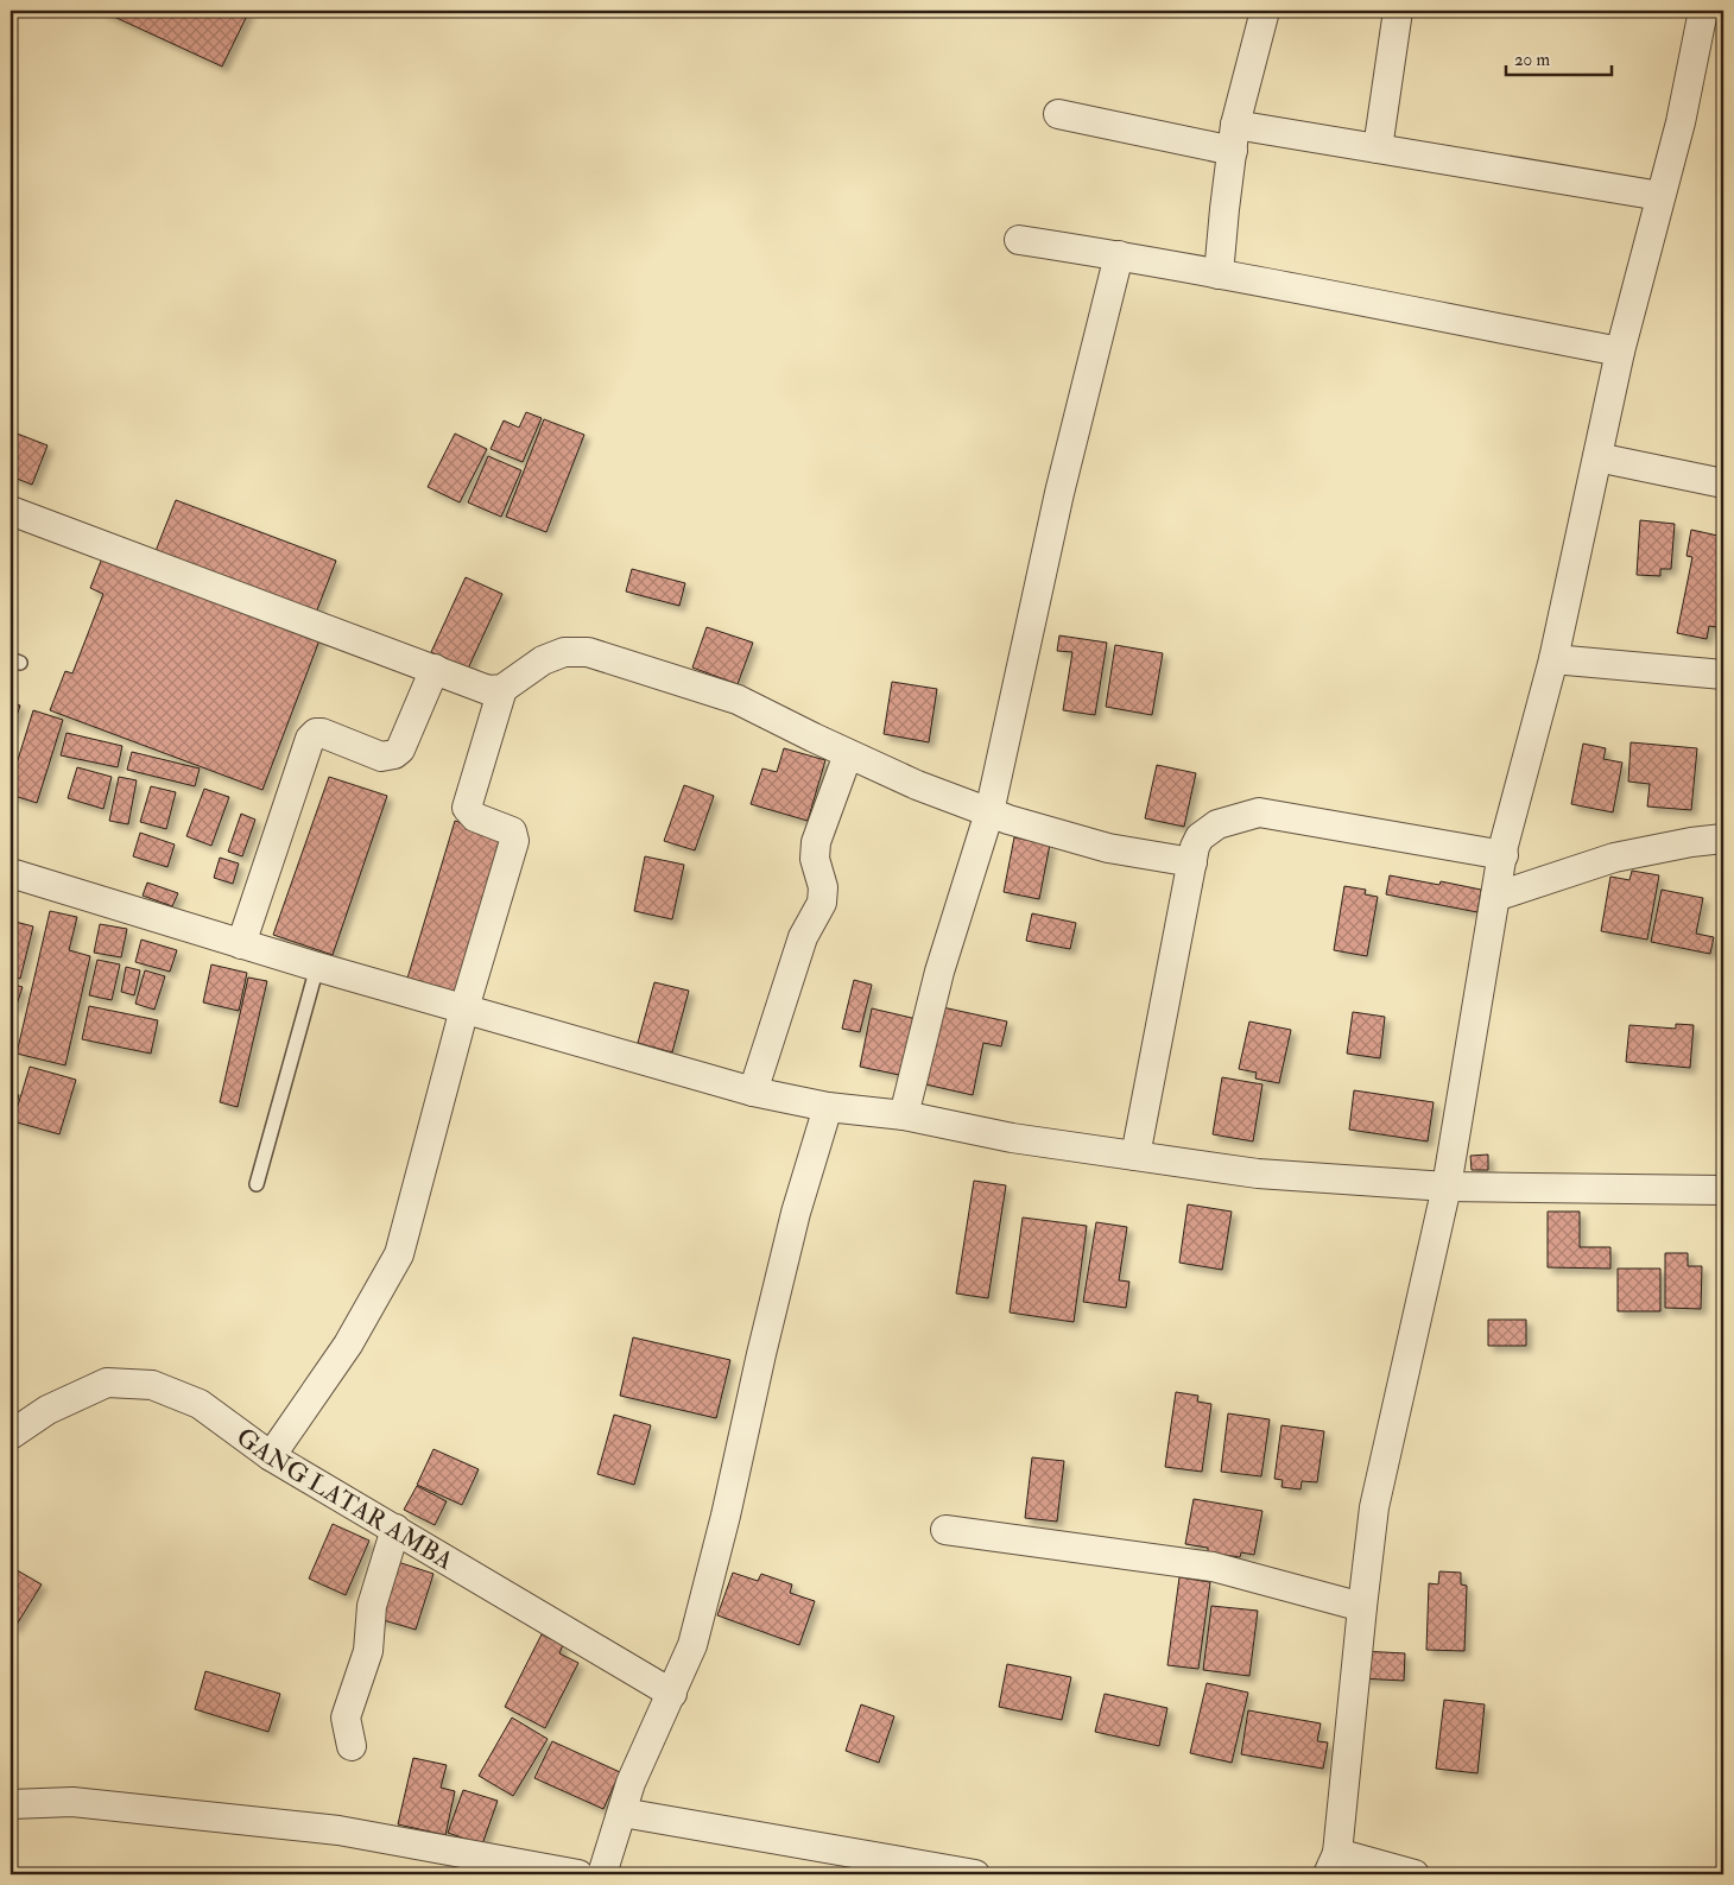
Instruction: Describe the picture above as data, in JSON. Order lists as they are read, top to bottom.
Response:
{
  "streets": {
    "street": ["GANG LATAR AMBA"]
  },
  "scale_bar": "20 m"
}
